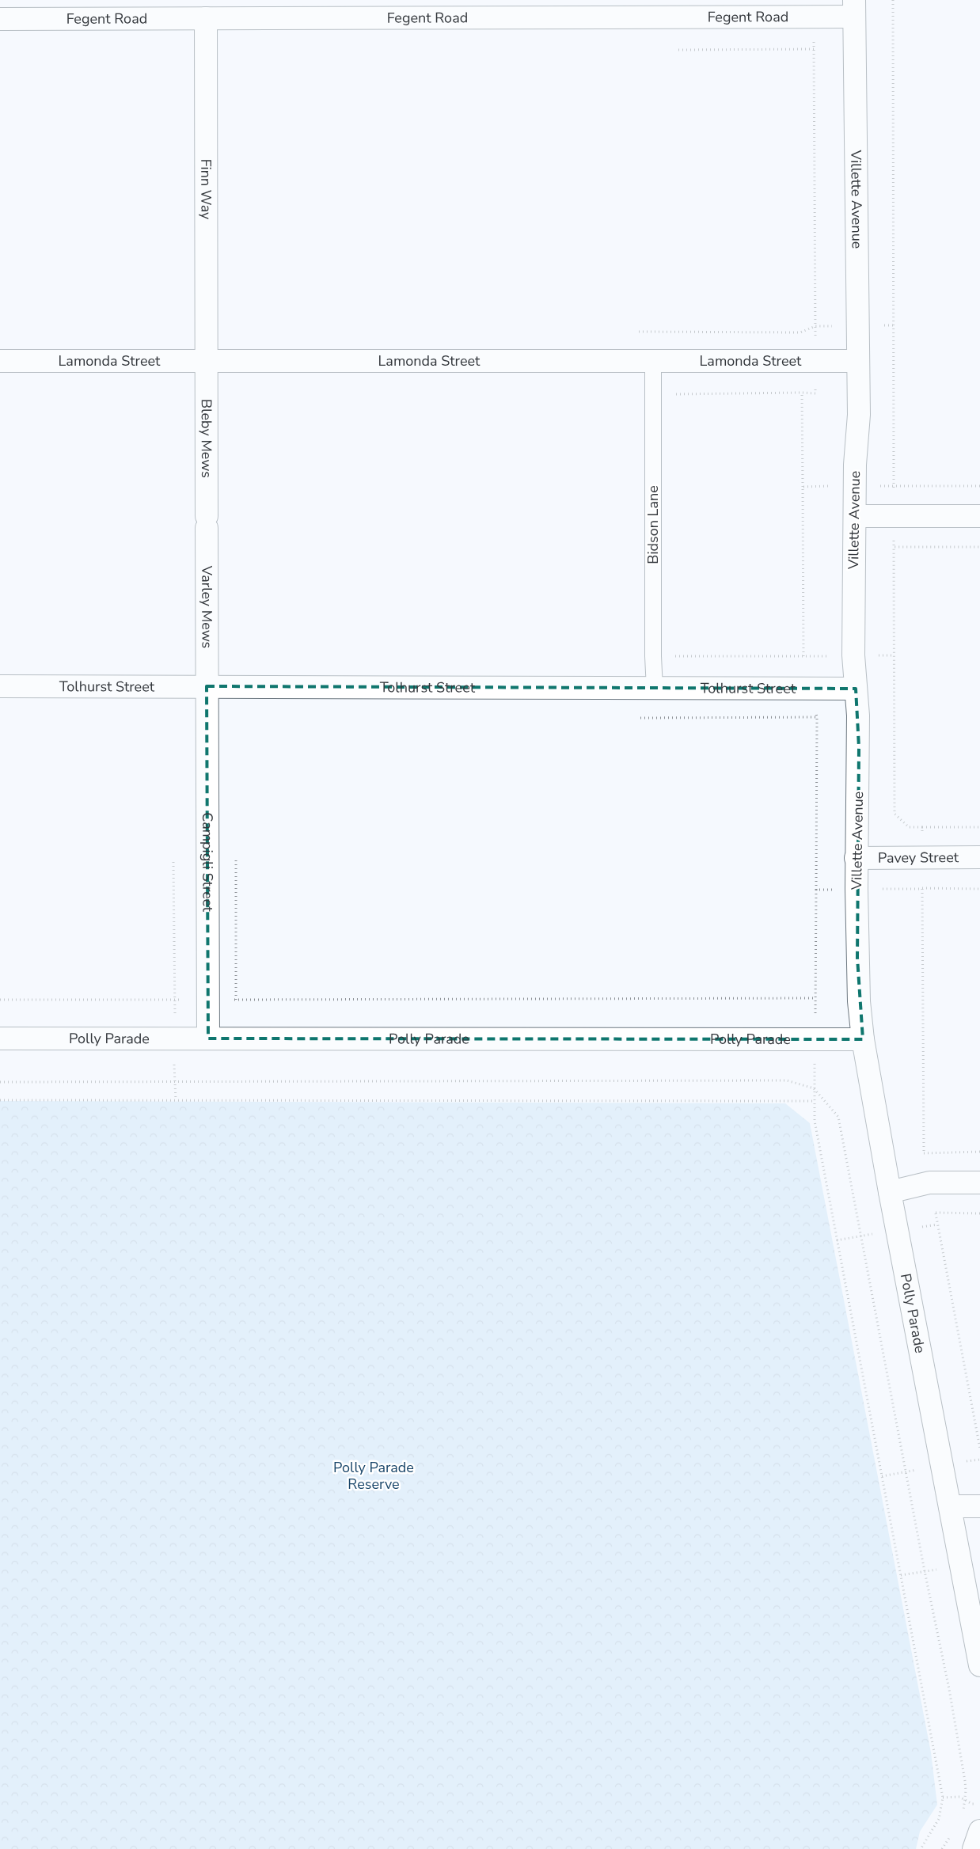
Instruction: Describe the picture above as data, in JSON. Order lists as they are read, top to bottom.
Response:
{
  "streets": {
    "street": [
      "Fegent Road",
      "Finn Way",
      "Villette Avenue",
      "Lamonda Street",
      "Bleby Mews",
      "Varley Mews",
      "Tolhurst Street",
      "Pavey Street",
      "Campigli Street",
      "Polly Parade"
    ],
    "lane": ["Bidson Lane"]
  },
  "crossings": [
    ["Fegent Road", "Finn Way"],
    ["Fegent Road", "Villette Avenue"],
    ["Finn Way", "Lamonda Street"],
    ["Finn Way", "Bleby Mews"],
    ["Villette Avenue", "Lamonda Street"],
    ["Villette Avenue", "Tolhurst Street"],
    ["Villette Avenue", "Pavey Street"],
    ["Villette Avenue", "Polly Parade"],
    ["Lamonda Street", "Bleby Mews"],
    ["Lamonda Street", "Bidson Lane"],
    ["Bleby Mews", "Varley Mews"],
    ["Bidson Lane", "Tolhurst Street"],
    ["Varley Mews", "Tolhurst Street"],
    ["Varley Mews", "Campigli Street"],
    ["Tolhurst Street", "Campigli Street"],
    ["Campigli Street", "Polly Parade"]
  ],
  "parks": ["Polly Parade Reserve"]
}
